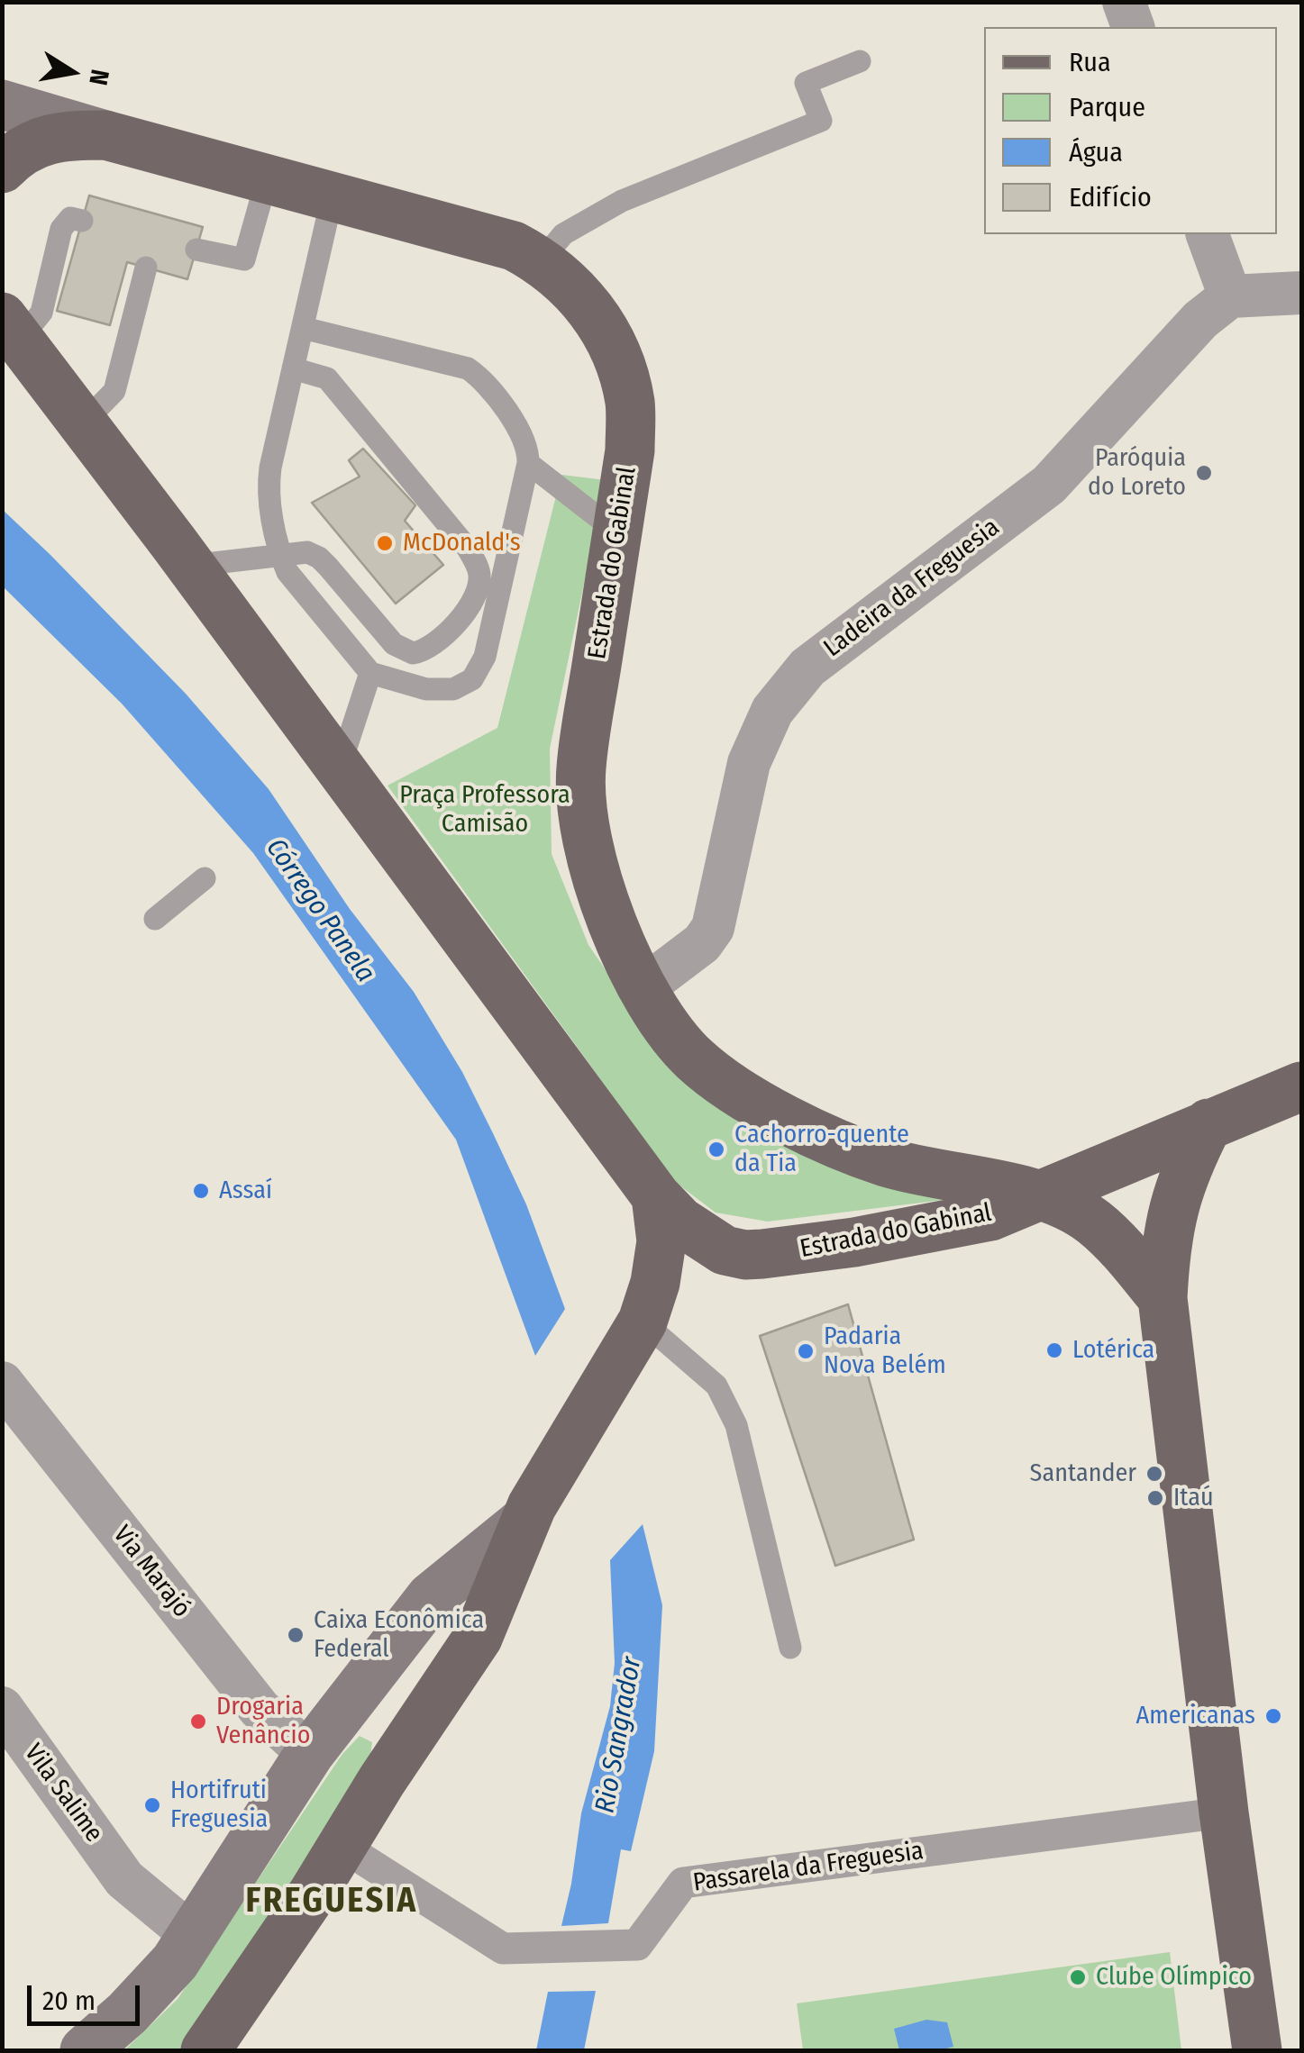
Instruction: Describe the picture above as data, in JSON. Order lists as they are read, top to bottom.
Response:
{
  "streets": {
    "main road": ["Estrada do Gabinal"],
    "street": [
      "Ladeira da Freguesia",
      "Via Marajó",
      "Vila Salime",
      "Passarela da Freguesia"
    ]
  },
  "crossings": [
    ["Estrada do Gabinal", "Ladeira da Freguesia"]
  ],
  "districts": ["FREGUESIA"],
  "water": ["Córrego Panela", "Rio Sangrador"],
  "parks": ["Praça Professora Camisão"],
  "places": [
    "Paróquia do Loreto",
    "McDonald's",
    "Cachorro-quente da Tia",
    "Assaí",
    "Lotérica",
    "Padaria Nova Belém",
    "Santander",
    "Itaú",
    "Caixa Econômica Federal",
    "Americanas",
    "Drogaria Venâncio",
    "Hortifruti Freguesia",
    "Clube Olímpico"
  ],
  "legend": [
    "Rua",
    "Parque",
    "Água",
    "Edifício"
  ],
  "scale_bar": "20 m",
  "north": "right"
}
